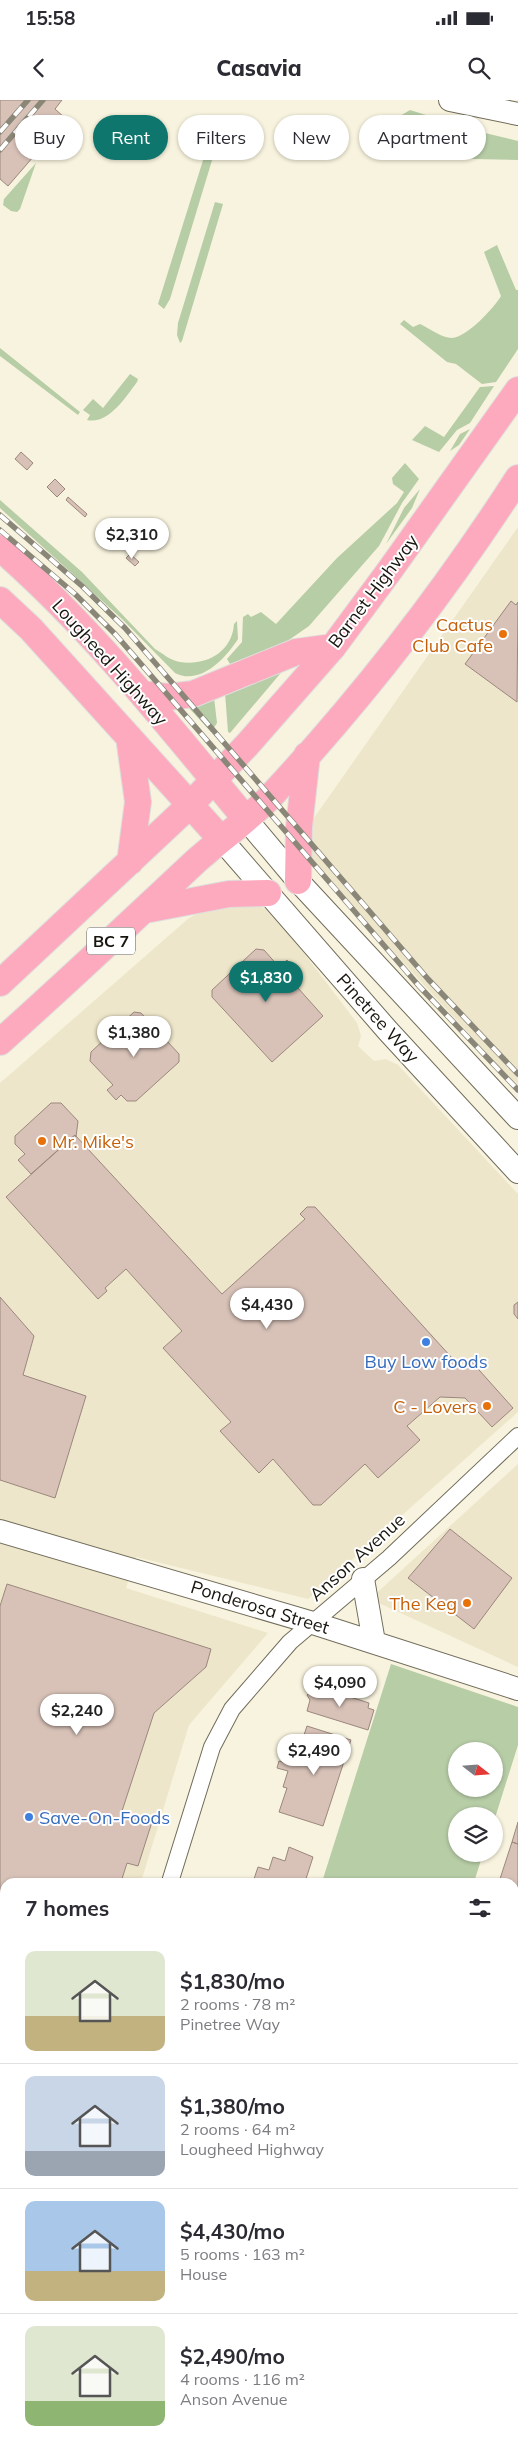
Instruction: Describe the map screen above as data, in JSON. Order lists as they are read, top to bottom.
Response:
{
  "streets": {
    "main road": [
      "Barnet Highway",
      "Lougheed Highway",
      "BC 7",
      "Pinetree Way",
      "Ponderosa Street"
    ],
    "street": ["Anson Avenue"]
  },
  "crossings": [
    ["Barnet Highway", "Lougheed Highway"],
    ["Barnet Highway", "BC 7"],
    ["Lougheed Highway", "BC 7"],
    ["Lougheed Highway", "Pinetree Way"],
    ["BC 7", "Pinetree Way"],
    ["Anson Avenue", "Ponderosa Street"]
  ],
  "places": [
    "Cactus Club Cafe",
    "Mr. Mike's",
    "Buy Low foods",
    "C - Lovers",
    "The Keg",
    "Save-On-Foods"
  ],
  "north": "right",
  "page": {
    "status": "15:58",
    "header": "Casavia",
    "chip": [
      "Buy",
      "Rent",
      "Filters",
      "New",
      "Apartment"
    ],
    "price": [
      "$2,310",
      "$1,830",
      "$1,380",
      "$4,430",
      "$4,090",
      "$2,240",
      "$2,490"
    ],
    "heading": "7 homes",
    "list": [
      {
        "name": "$1,830/mo",
        "note": "2 rooms · 78 m² · Pinetree Way"
      },
      {
        "name": "$1,380/mo",
        "note": "2 rooms · 64 m² · Lougheed Highway"
      },
      {
        "name": "$4,430/mo",
        "note": "5 rooms · 163 m² · House"
      },
      {
        "name": "$2,490/mo",
        "note": "4 rooms · 116 m² · Anson Avenue"
      }
    ]
  }
}
